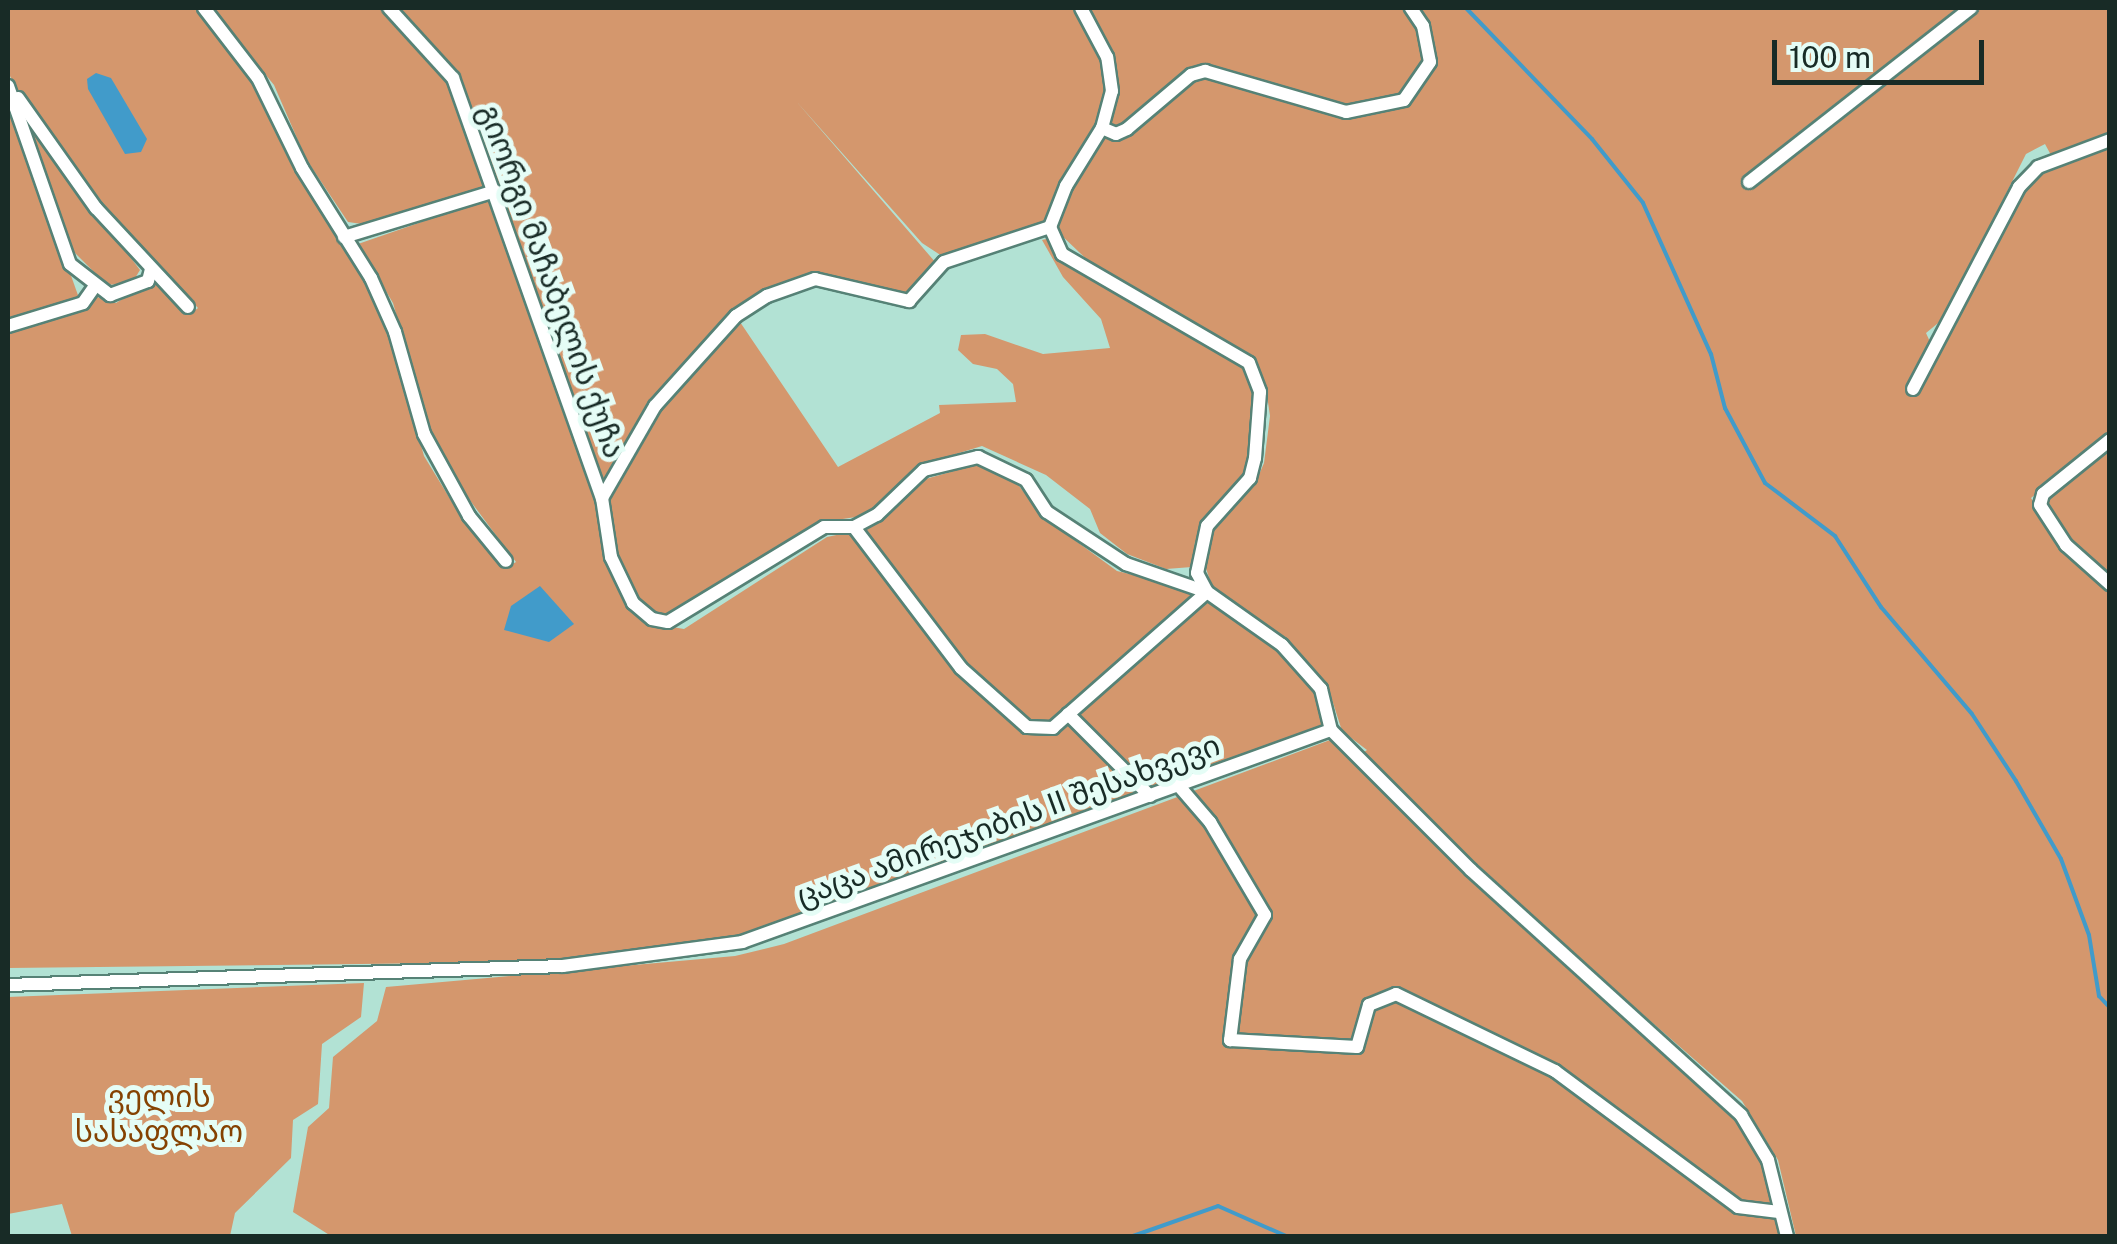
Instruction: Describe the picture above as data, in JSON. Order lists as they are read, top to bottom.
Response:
{
  "streets": {
    "street": ["გიორგი მაჩაბელის ქუჩა", "ცაცა ამირეჯიბის II შესახვევი"]
  },
  "parks": ["ველის სასაფლაო"],
  "scale_bar": "100 m"
}
